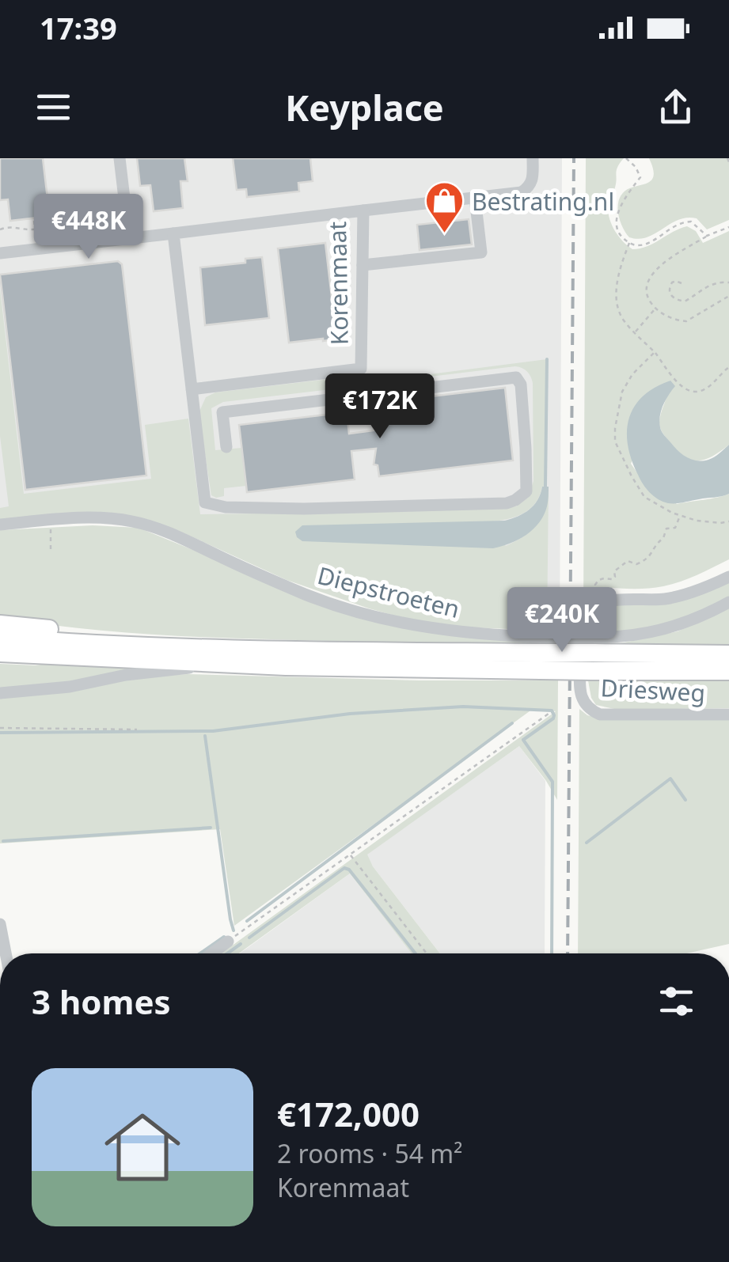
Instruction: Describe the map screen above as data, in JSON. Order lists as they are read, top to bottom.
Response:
{
  "streets": {
    "street": ["Korenmaat", "Diepstroeten", "Driesweg"]
  },
  "places": {
    "shop": ["Bestrating.nl"]
  },
  "page": {
    "status": "17:39",
    "header": "Keyplace",
    "price": ["€448K", "€172K", "€240K"],
    "heading": "3 homes",
    "list": [
      {
        "name": "€172,000",
        "note": "2 rooms · 54 m² · Korenmaat"
      }
    ]
  }
}
